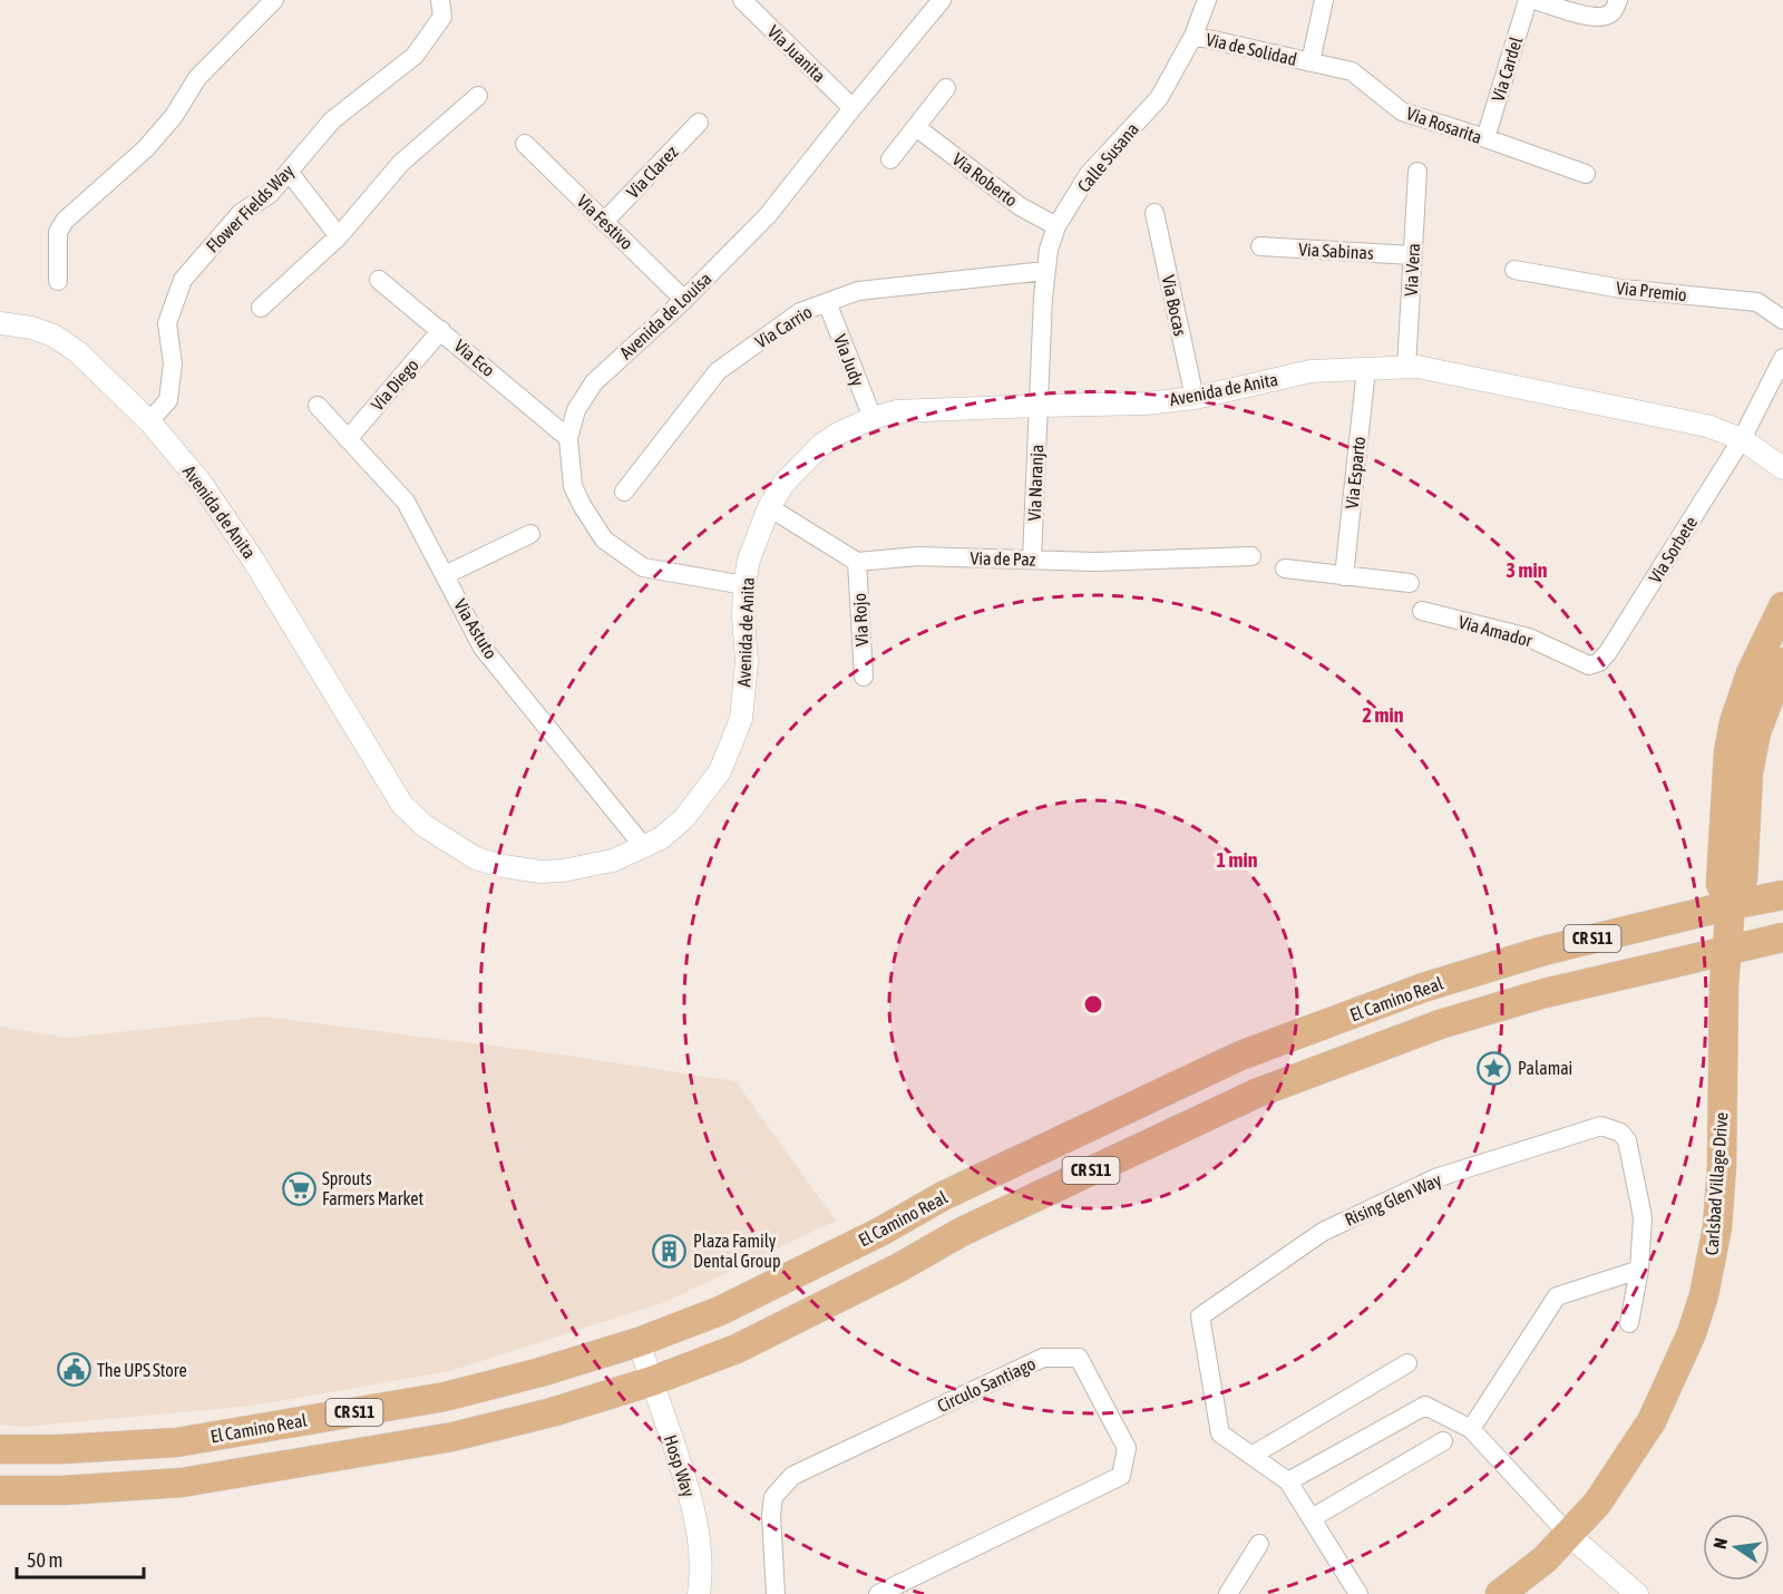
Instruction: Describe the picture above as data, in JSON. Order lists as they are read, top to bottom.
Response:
{
  "streets": {
    "main road": ["CR S11", "El Camino Real", "Carlsbad Village Drive"],
    "street": [
      "Via de Solidad",
      "Via Juanita",
      "Via Cardel",
      "Via Rosarita",
      "Calle Susana",
      "Via Clarez",
      "Via Roberto",
      "Flower Fields Way",
      "Via Festivo",
      "Via Sabinas",
      "Via Vera",
      "Via Premio",
      "Via Bocas",
      "Avenida de Louisa",
      "Via Carrio",
      "Via Eco",
      "Via Judy",
      "Via Diego",
      "Avenida de Anita",
      "Via Esparto",
      "Via Naranja",
      "Via Sorbete",
      "Via de Paz",
      "Via Rojo",
      "Via Astuto",
      "Via Amador",
      "Rising Glen Way",
      "Circulo Santiago",
      "Hosp Way"
    ]
  },
  "crossings": [
    ["Via de Solidad", "Via Rosarita"],
    ["Via de Solidad", "Calle Susana"],
    ["Via Juanita", "Avenida de Louisa"],
    ["Via Cardel", "Via Rosarita"],
    ["Calle Susana", "Via Roberto"],
    ["Calle Susana", "Via Carrio"],
    ["Calle Susana", "Avenida de Anita"],
    ["Calle Susana", "Via Naranja"],
    ["Via Clarez", "Via Festivo"],
    ["Flower Fields Way", "Avenida de Anita"],
    ["Via Festivo", "Avenida de Louisa"],
    ["Via Sabinas", "Via Vera"],
    ["Via Vera", "Avenida de Anita"],
    ["Via Bocas", "Avenida de Anita"],
    ["Avenida de Louisa", "Via Eco"],
    ["Avenida de Louisa", "Avenida de Anita"],
    ["Via Carrio", "Via Judy"],
    ["Via Eco", "Via Diego"],
    ["Via Judy", "Avenida de Anita"],
    ["Via Diego", "Via Astuto"],
    ["Avenida de Anita", "Via Esparto"],
    ["Avenida de Anita", "Via Naranja"],
    ["Avenida de Anita", "Via Sorbete"],
    ["Avenida de Anita", "Via Astuto"],
    ["Via Naranja", "Via de Paz"],
    ["Via Sorbete", "Via Amador"],
    ["Via de Paz", "Via Rojo"],
    ["CR S11", "Carlsbad Village Drive"],
    ["CR S11", "Hosp Way"],
    ["El Camino Real", "Carlsbad Village Drive"],
    ["El Camino Real", "Hosp Way"]
  ],
  "places": {
    "place": ["Palamai"],
    "supermarket": ["Sprouts Farmers Market"],
    "building": ["Plaza Family Dental Group"],
    "public building": ["The UPS Store"]
  },
  "scale_bar": "50 m",
  "north": "left",
  "rings": ["3 min", "2 min", "1 min"]
}
